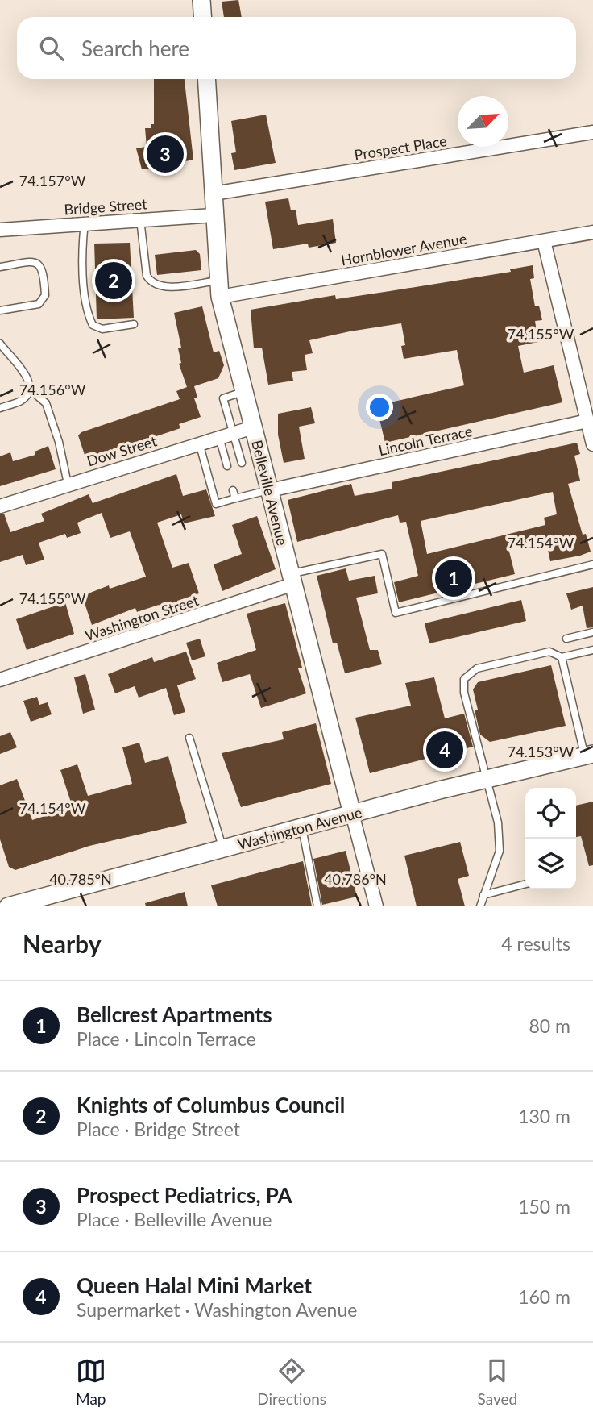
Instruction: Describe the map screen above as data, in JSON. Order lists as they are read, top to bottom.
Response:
{
  "streets": {
    "main road": ["Belleville Avenue", "Washington Avenue"],
    "street": [
      "Prospect Place",
      "Bridge Street",
      "Hornblower Avenue",
      "Lincoln Terrace",
      "Dow Street",
      "Washington Street"
    ]
  },
  "crossings": [
    ["Prospect Place", "Belleville Avenue"],
    ["Bridge Street", "Belleville Avenue"],
    ["Hornblower Avenue", "Belleville Avenue"],
    ["Lincoln Terrace", "Belleville Avenue"],
    ["Dow Street", "Belleville Avenue"],
    ["Belleville Avenue", "Washington Street"],
    ["Belleville Avenue", "Washington Avenue"]
  ],
  "north": "top right",
  "page": {
    "search": "Search here",
    "pins": [
      "3",
      "2",
      "1",
      "4"
    ],
    "heading": ["Nearby", "4 results"],
    "list": [
      {
        "mark": "1",
        "name": "Bellcrest Apartments",
        "note": "Place · Lincoln Terrace",
        "value": "80 m"
      },
      {
        "mark": "2",
        "name": "Knights of Columbus Council",
        "note": "Place · Bridge Street",
        "value": "130 m"
      },
      {
        "mark": "3",
        "name": "Prospect Pediatrics, PA",
        "note": "Place · Belleville Avenue",
        "value": "150 m"
      },
      {
        "mark": "4",
        "name": "Queen Halal Mini Market",
        "note": "Supermarket · Washington Avenue",
        "value": "160 m"
      }
    ],
    "nav": ["Map", "Directions", "Saved"]
  },
  "coordinates": [
    "74.157°W",
    "74.155°W",
    "74.156°W",
    "74.154°W",
    "74.153°W",
    "40.785°N",
    "40.786°N"
  ]
}
